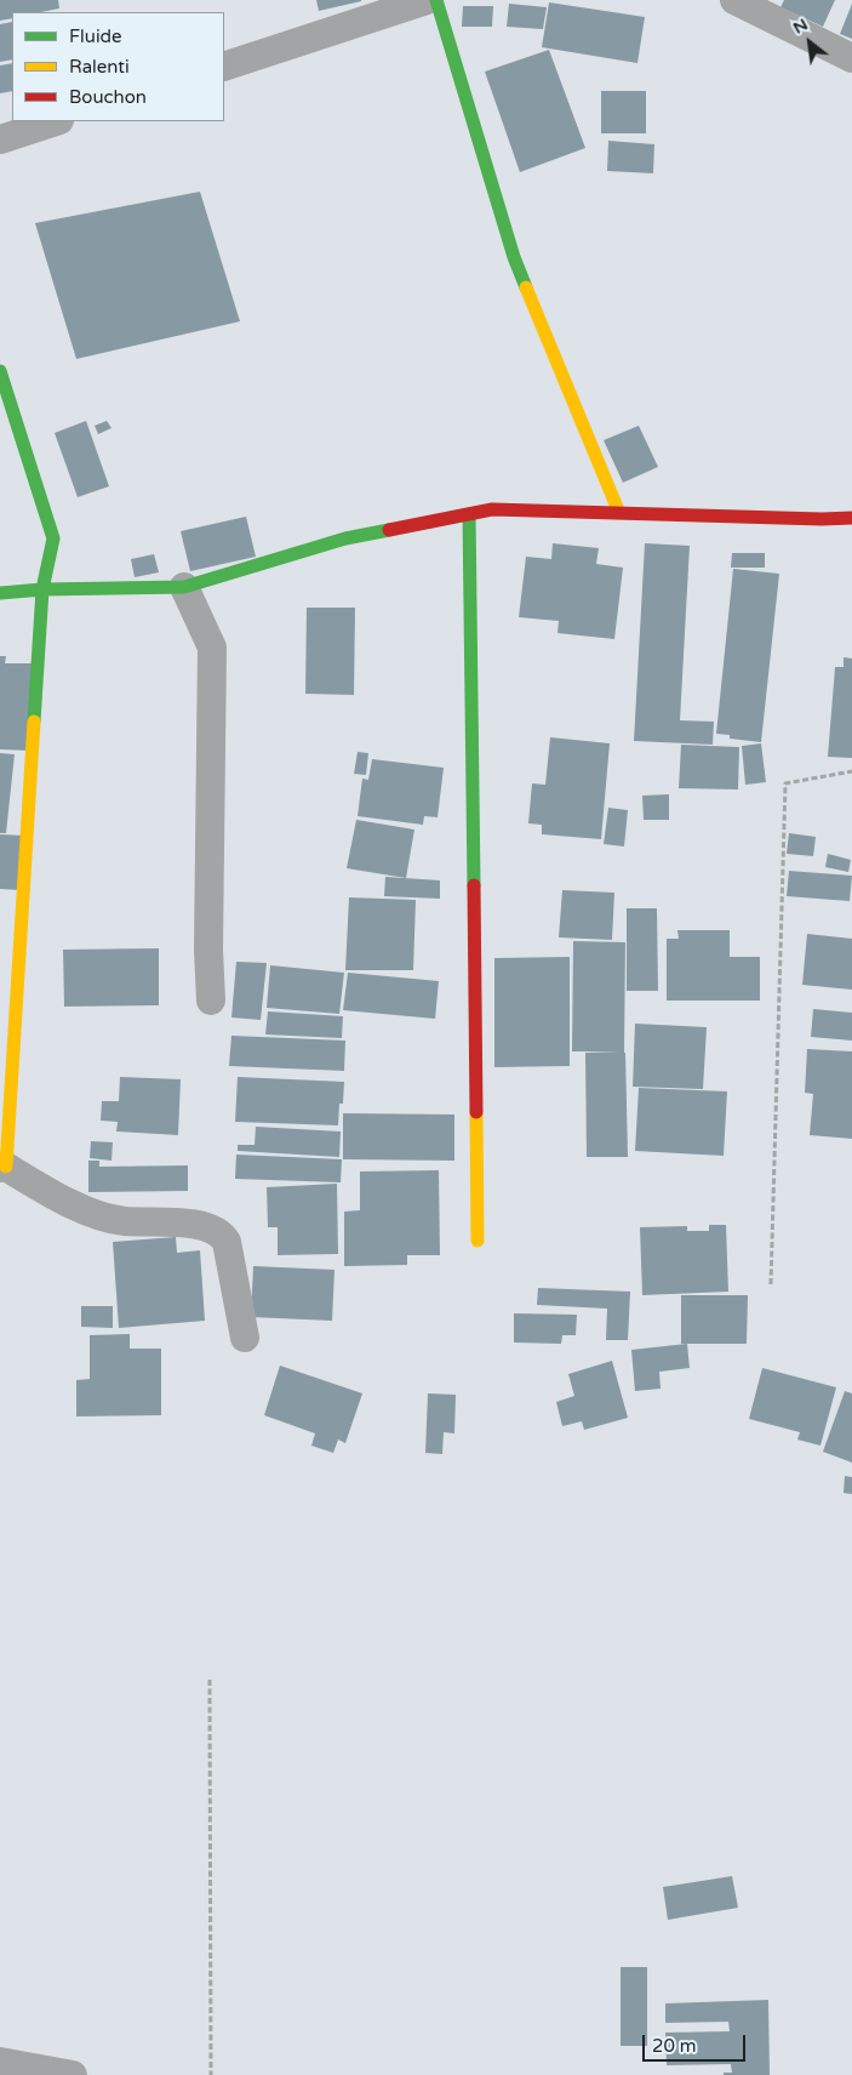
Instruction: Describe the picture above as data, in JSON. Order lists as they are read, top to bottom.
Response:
{
  "legend": ["Fluide", "Ralenti", "Bouchon"],
  "scale_bar": "20 m",
  "north": "top left"
}
